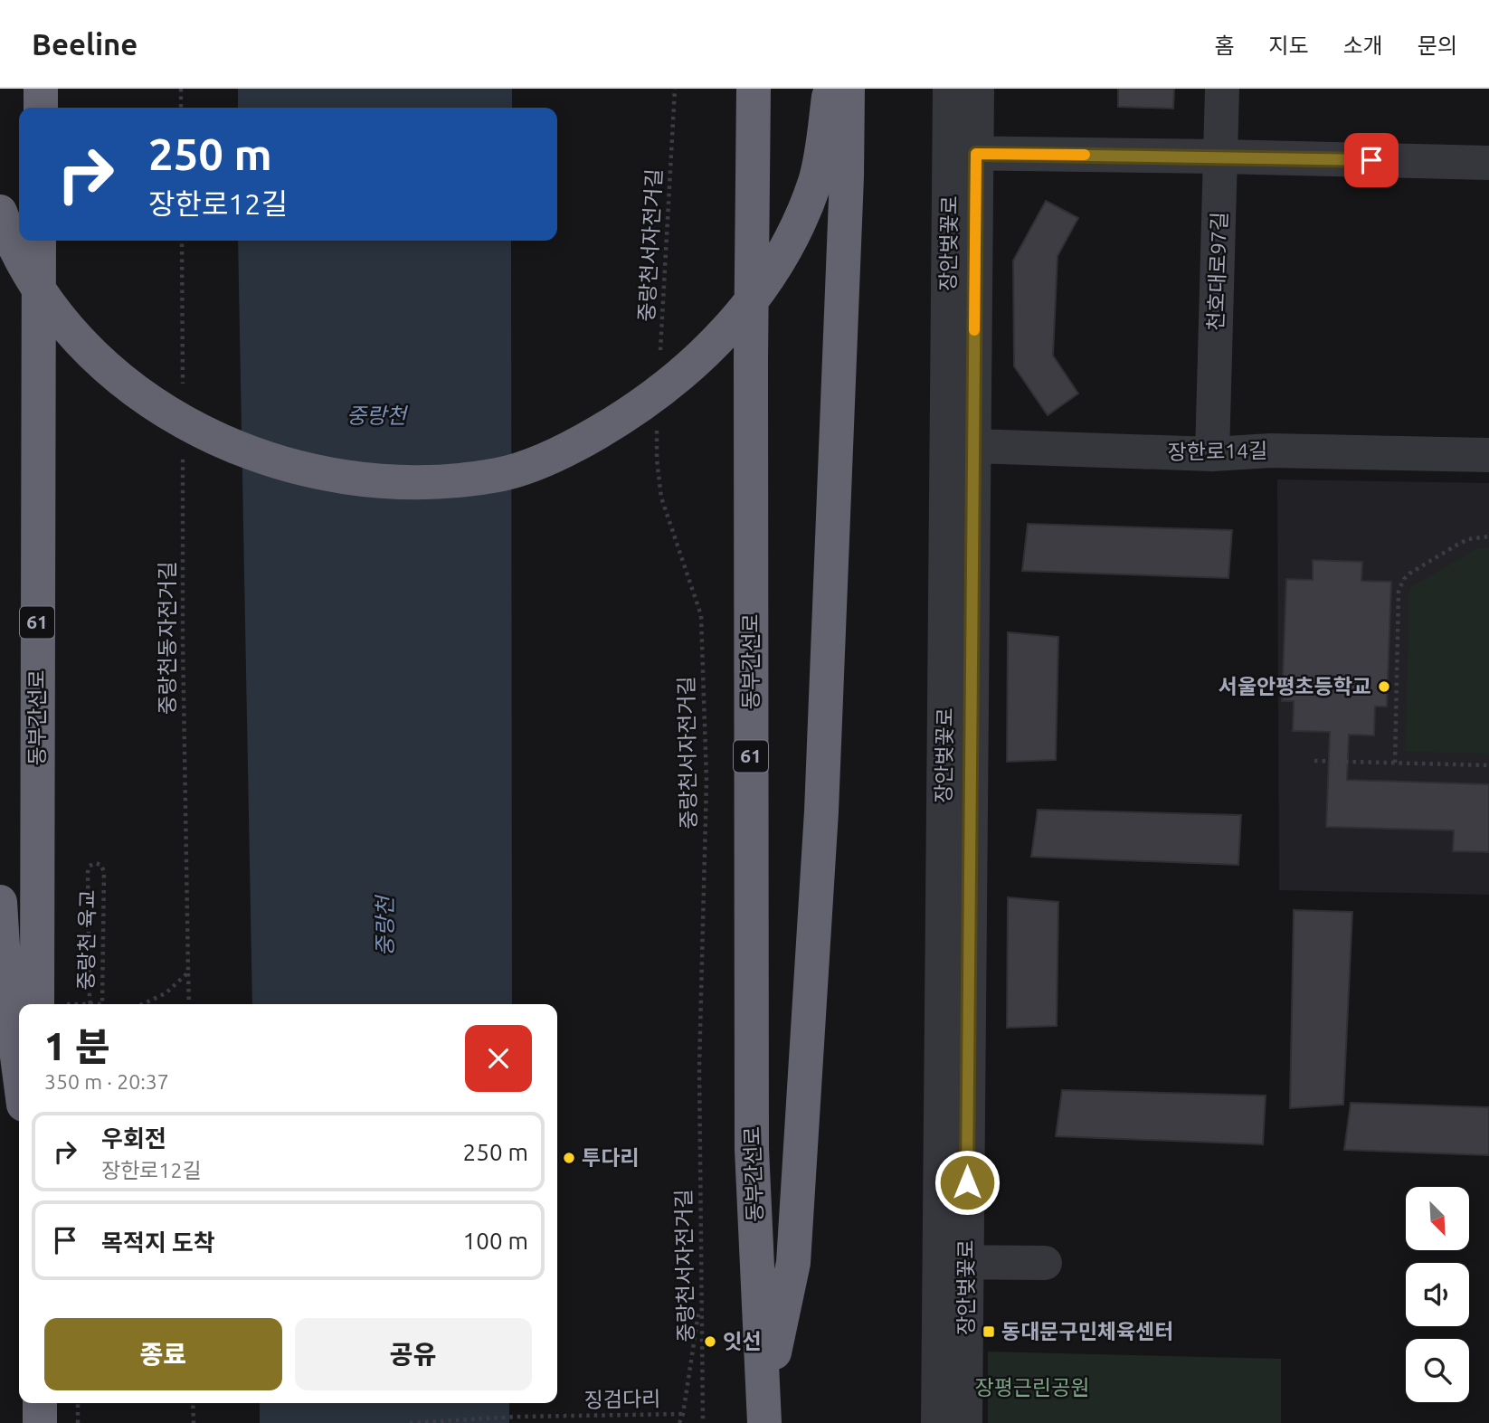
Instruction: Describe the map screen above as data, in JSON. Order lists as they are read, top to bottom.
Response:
{
  "streets": {
    "highway": ["61", "동부간선로"],
    "street": ["장안벚꽃로", "천호대로97길", "장한로14길"],
    "path": [
      "중랑천서자전거길",
      "중랑천동자전거길",
      "중랑천 육교",
      "징검다리"
    ]
  },
  "crossings": [
    ["장안벚꽃로", "장한로14길"],
    ["천호대로97길", "장한로14길"]
  ],
  "water": ["중랑천"],
  "parks": ["장평근린공원"],
  "places": {
    "other": ["서울안평초등학교", "투다리", "잇선"],
    "transit": ["동대문구민체육센터"]
  },
  "north": "bottom right",
  "page": {
    "header": "Beeline",
    "nav": [
      "홈",
      "지도",
      "소개",
      "문의"
    ],
    "turn": ["250 m", "장한로12길"],
    "heading": ["1 분", "350 m · 20:37"],
    "list": [
      {
        "name": "우회전",
        "note": "장한로12길",
        "value": "250 m"
      },
      {
        "name": "목적지 도착",
        "value": "100 m"
      }
    ],
    "buttons": ["종료", "공유"]
  }
}
